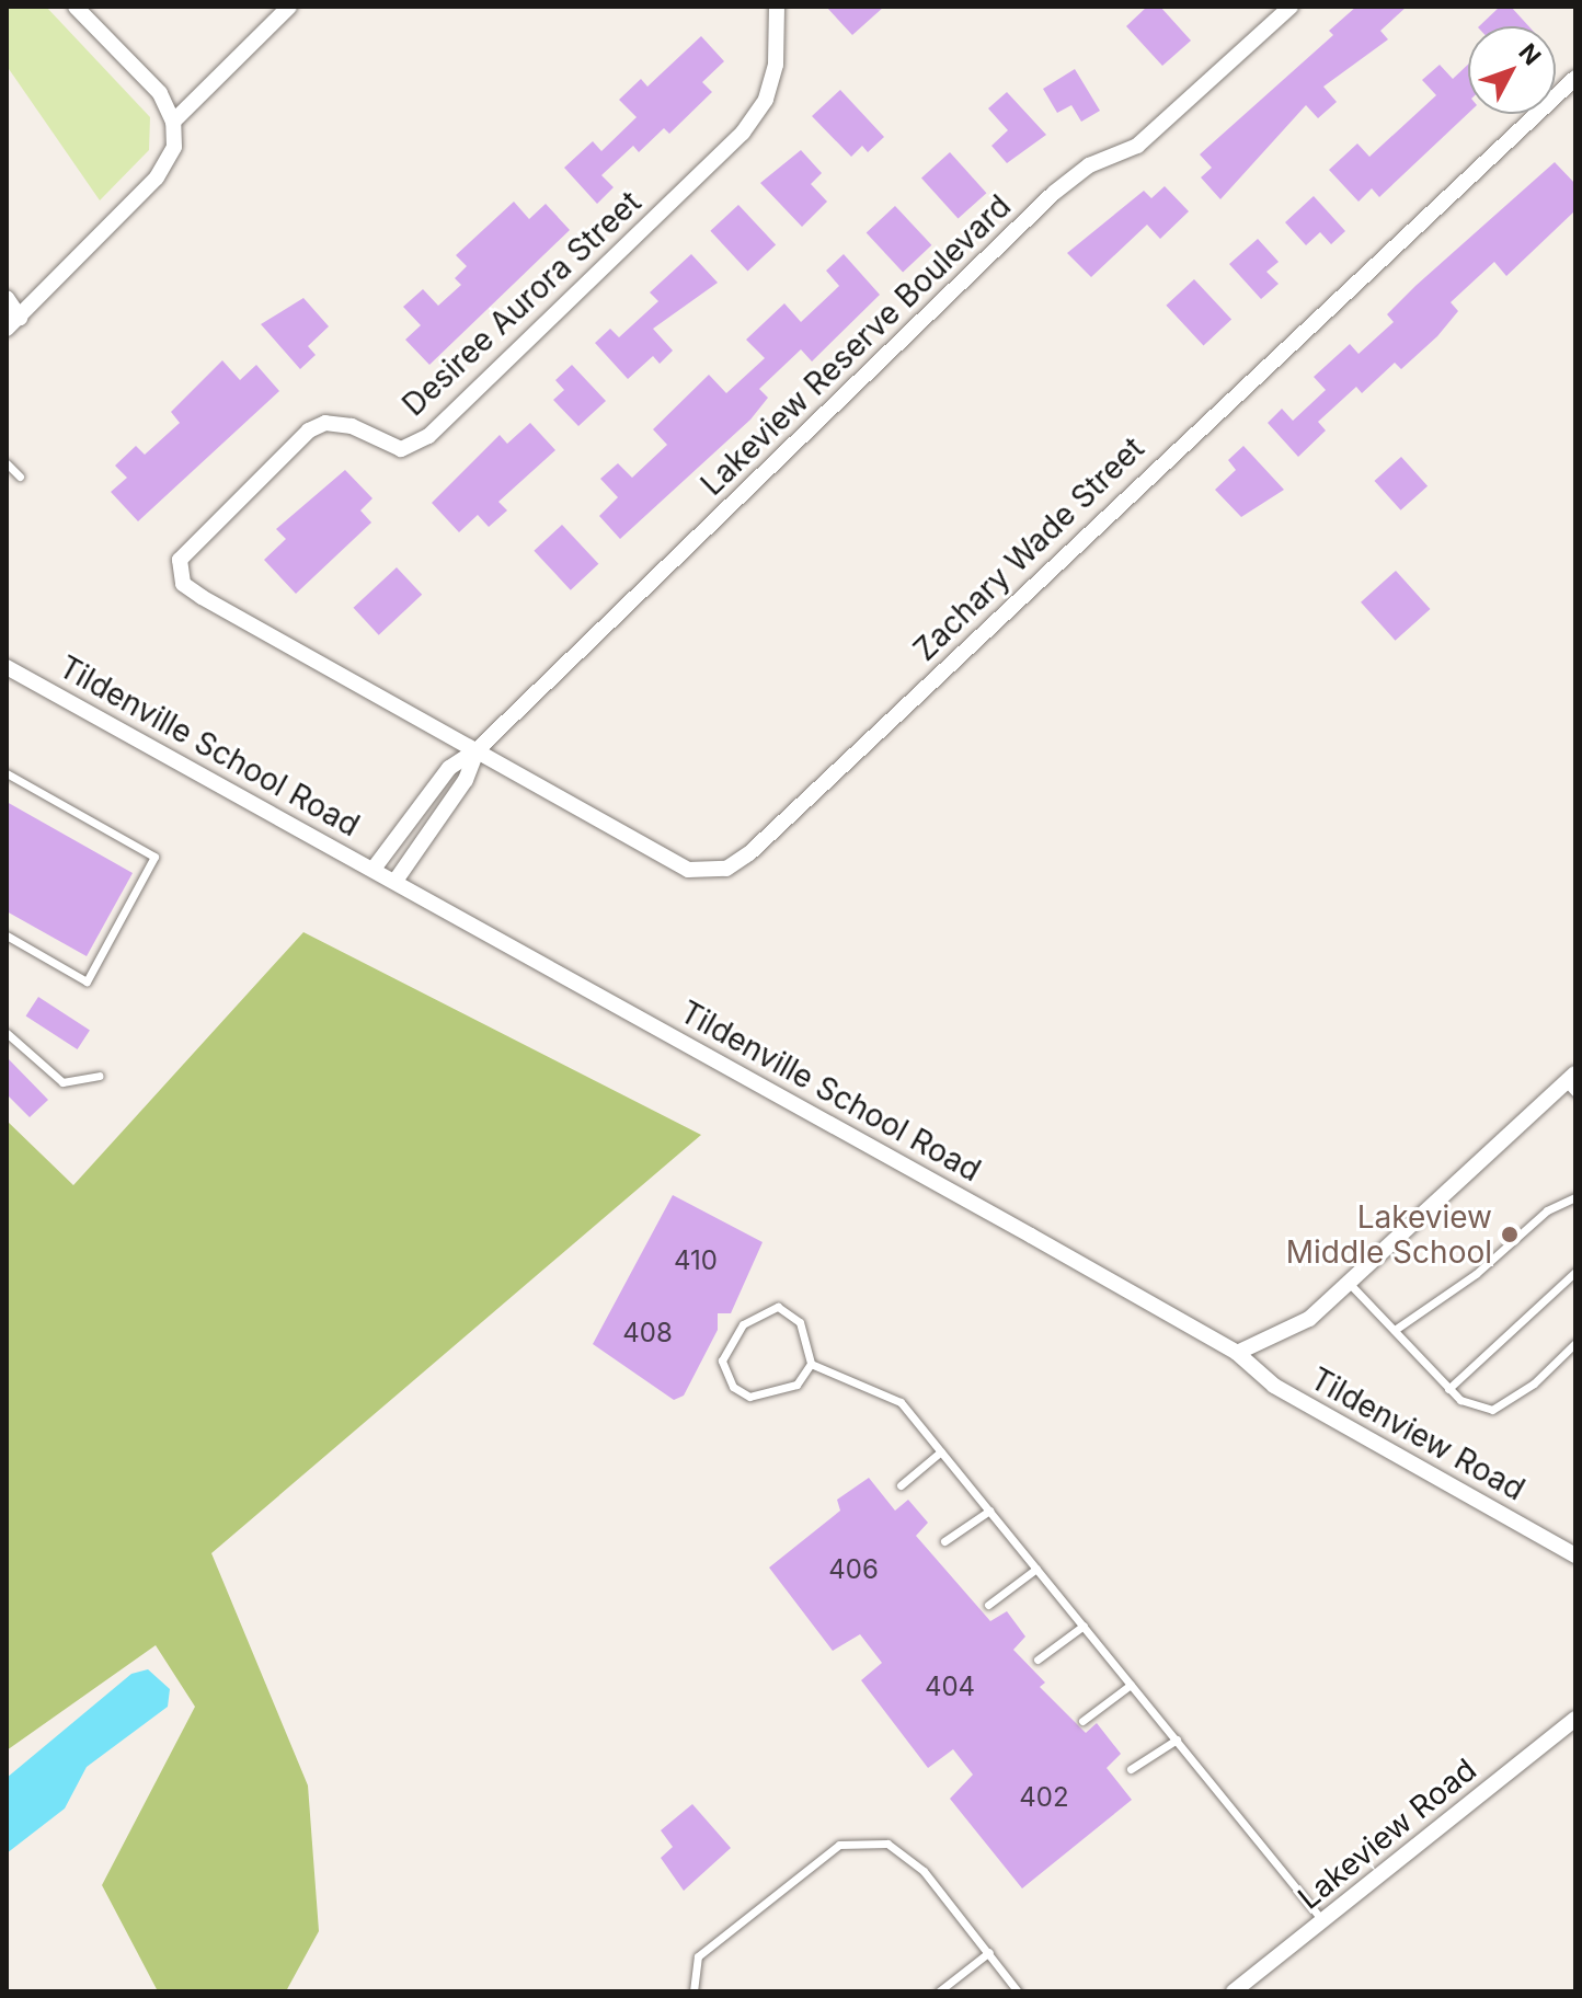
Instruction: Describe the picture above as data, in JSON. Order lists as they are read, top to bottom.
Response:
{
  "streets": {
    "street": [
      "Desiree Aurora Street",
      "Lakeview Reserve Boulevard",
      "Zachary Wade Street",
      "Tildenville School Road",
      "Tildenview Road",
      "Lakeview Road"
    ]
  },
  "crossings": [
    ["Desiree Aurora Street", "Lakeview Reserve Boulevard"],
    ["Desiree Aurora Street", "Zachary Wade Street"],
    ["Lakeview Reserve Boulevard", "Zachary Wade Street"],
    ["Lakeview Reserve Boulevard", "Tildenville School Road"],
    ["Tildenville School Road", "Tildenview Road"]
  ],
  "places": ["Lakeview Middle School"],
  "house_numbers": [
    "410",
    "408",
    "406",
    "404",
    "402"
  ],
  "north": "top right"
}
